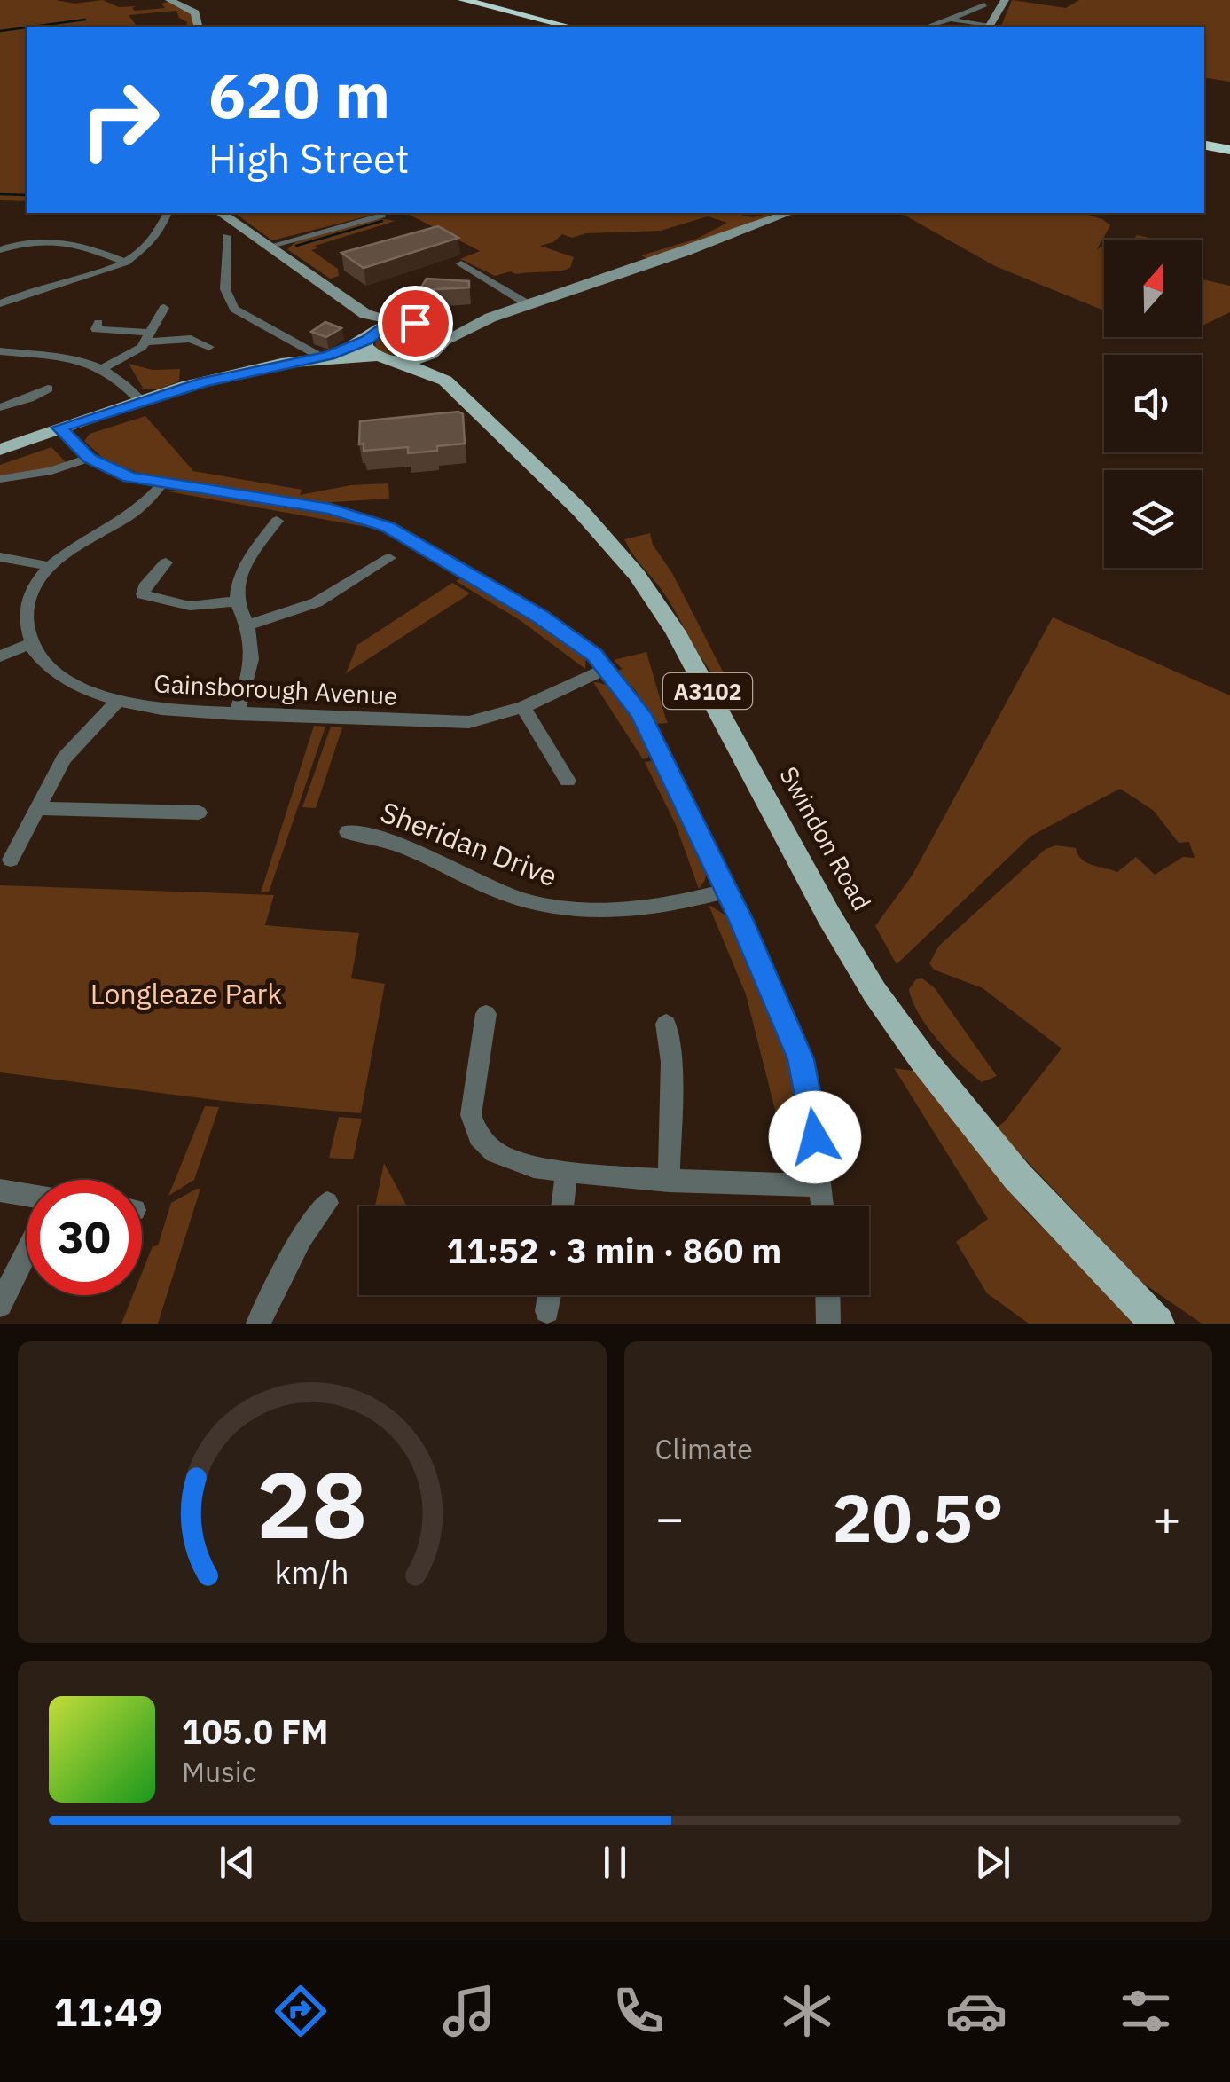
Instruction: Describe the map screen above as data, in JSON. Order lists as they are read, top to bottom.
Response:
{
  "streets": {
    "main road": ["A3102", "Swindon Road"],
    "street": ["Gainsborough Avenue", "Sheridan Drive"]
  },
  "crossings": [
    ["A3102", "Swindon Road"]
  ],
  "parks": ["Longleaze Park"],
  "north": "top",
  "page": {
    "turn": ["620 m", "High Street"],
    "limit": "30",
    "trip": "11:52 · 3 min · 860 m",
    "tile": "Climate",
    "heat": ["−", "20.5°", "+"],
    "song": ["105.0 FM", "Music"],
    "tabs": "11:49",
    "gauge": ["28", "km/h"]
  }
}
